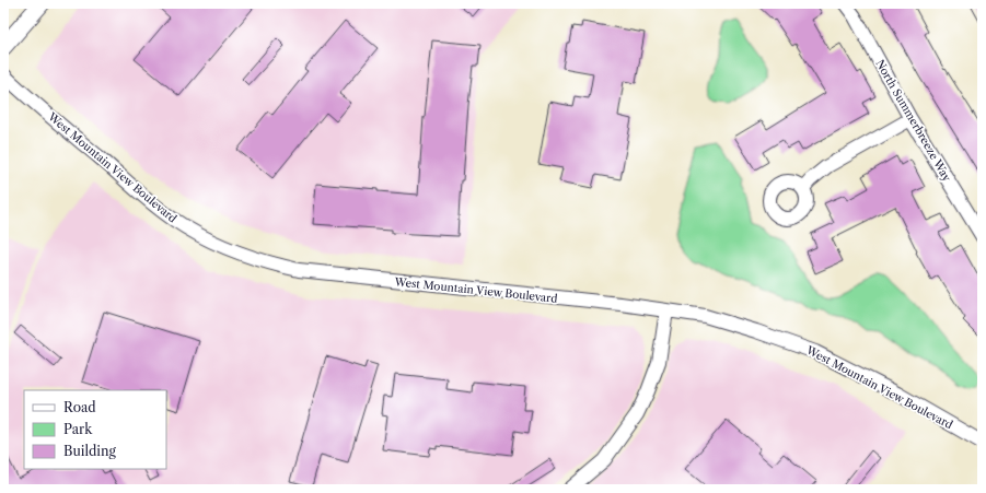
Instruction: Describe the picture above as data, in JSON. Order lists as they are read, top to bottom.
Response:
{
  "streets": {
    "street": ["North Summerbreeze Way", "West Mountain View Boulevard"]
  },
  "legend": ["Road", "Park", "Building"]
}
